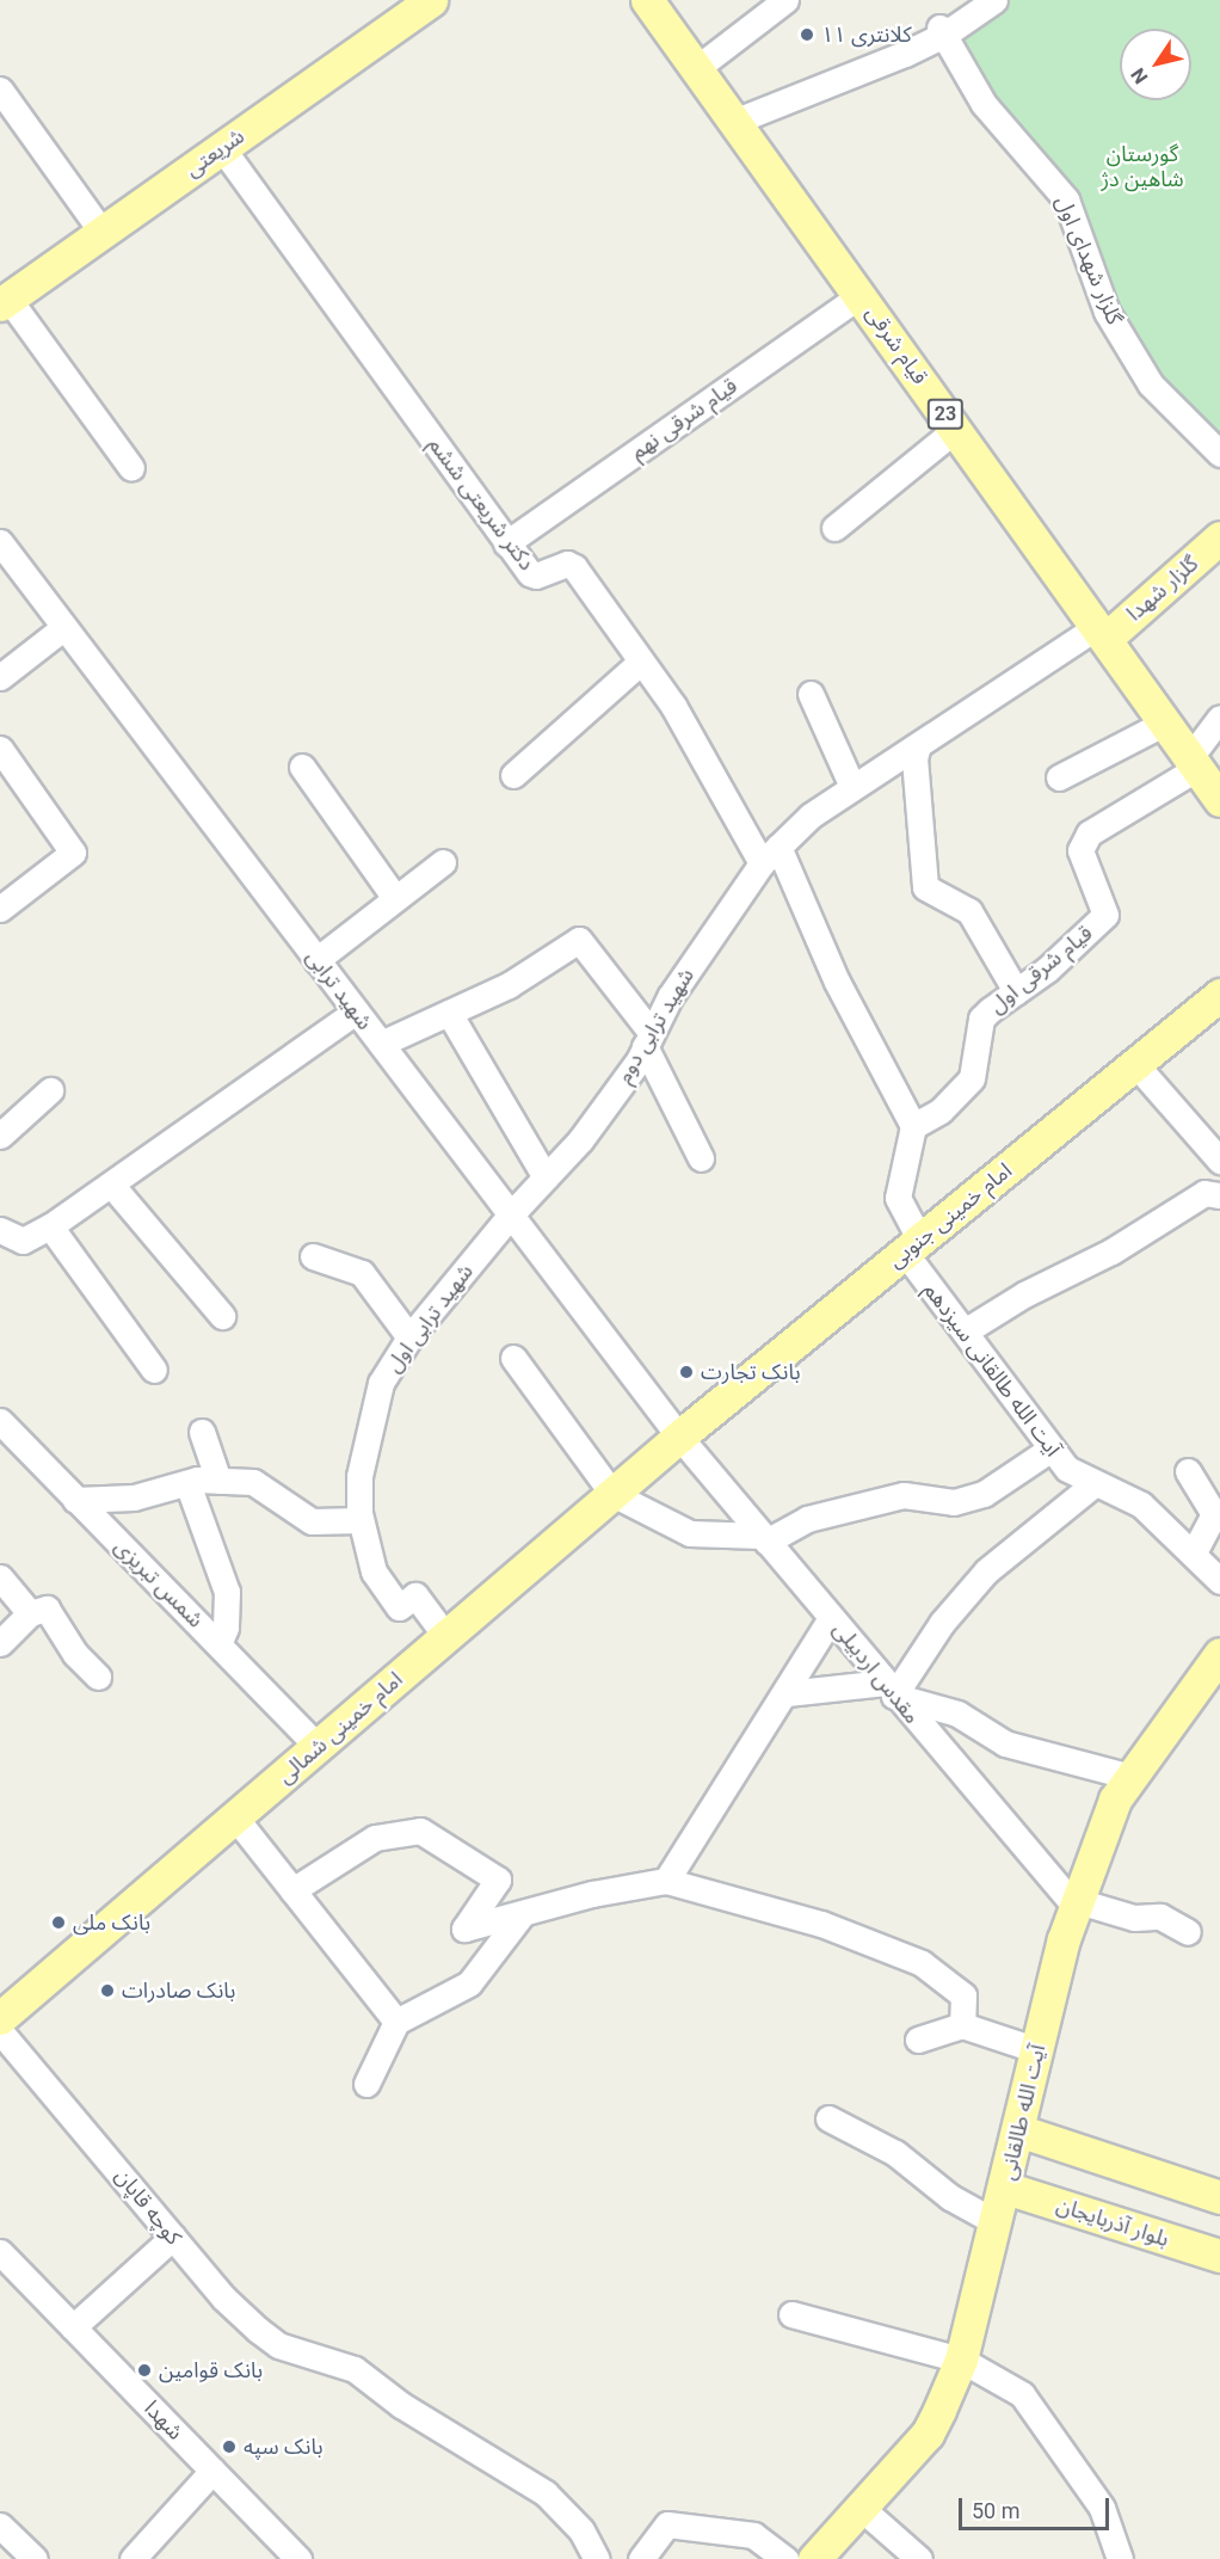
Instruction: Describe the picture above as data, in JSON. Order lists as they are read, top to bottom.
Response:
{
  "streets": {
    "main road": [
      "شریعتی",
      "قیام شرقی",
      "23",
      "گلزار شهدا",
      "امام خمینی جنوبی",
      "امام خمینی شمالی",
      "آیت الله طالقانی",
      "بلوار آذربایجان"
    ],
    "street": [
      "گلزار شهدای اول",
      "قیام شرقی نهم",
      "دکتر شریعتی ششم",
      "قیام شرقی اول",
      "شهید ترابی",
      "شهید ترابی دوم",
      "شهید ترابی اول",
      "آیت الله طالقانی سیزدهم",
      "شمس تبریزی",
      "مقدس اردبیلی",
      "کوچه قاپان",
      "شهدا"
    ]
  },
  "crossings": [
    ["شریعتی", "دکتر شریعتی ششم"],
    ["قیام شرقی", "قیام شرقی نهم"],
    ["قیام شرقی", "گلزار شهدا"],
    ["قیام شرقی", "قیام شرقی اول"],
    ["قیام شرقی", "شهید ترابی دوم"],
    ["قیام شرقی نهم", "دکتر شریعتی ششم"],
    ["دکتر شریعتی ششم", "قیام شرقی اول"],
    ["دکتر شریعتی ششم", "شهید ترابی دوم"],
    ["دکتر شریعتی ششم", "آیت الله طالقانی سیزدهم"],
    ["گلزار شهدا", "شهید ترابی دوم"],
    ["قیام شرقی اول", "آیت الله طالقانی سیزدهم"],
    ["شهید ترابی", "شهید ترابی دوم"],
    ["شهید ترابی", "امام خمینی جنوبی"],
    ["شهید ترابی", "شهید ترابی اول"],
    ["شهید ترابی", "مقدس اردبیلی"],
    ["شهید ترابی", "امام خمینی شمالی"],
    ["شهید ترابی دوم", "شهید ترابی اول"],
    ["امام خمینی جنوبی", "آیت الله طالقانی سیزدهم"],
    ["امام خمینی جنوبی", "مقدس اردبیلی"],
    ["امام خمینی جنوبی", "امام خمینی شمالی"],
    ["شهید ترابی اول", "امام خمینی شمالی"],
    ["شمس تبریزی", "امام خمینی شمالی"],
    ["مقدس اردبیلی", "امام خمینی شمالی"],
    ["مقدس اردبیلی", "آیت الله طالقانی"],
    ["آیت الله طالقانی", "بلوار آذربایجان"]
  ],
  "parks": ["گورستان شاهین دژ"],
  "places": [
    "کلانتری ۱۱",
    "بانک تجارت",
    "بانک ملی",
    "بانک صادرات",
    "بانک قوامین",
    "بانک سپه"
  ],
  "scale_bar": "50 m",
  "north": "bottom left"
}
